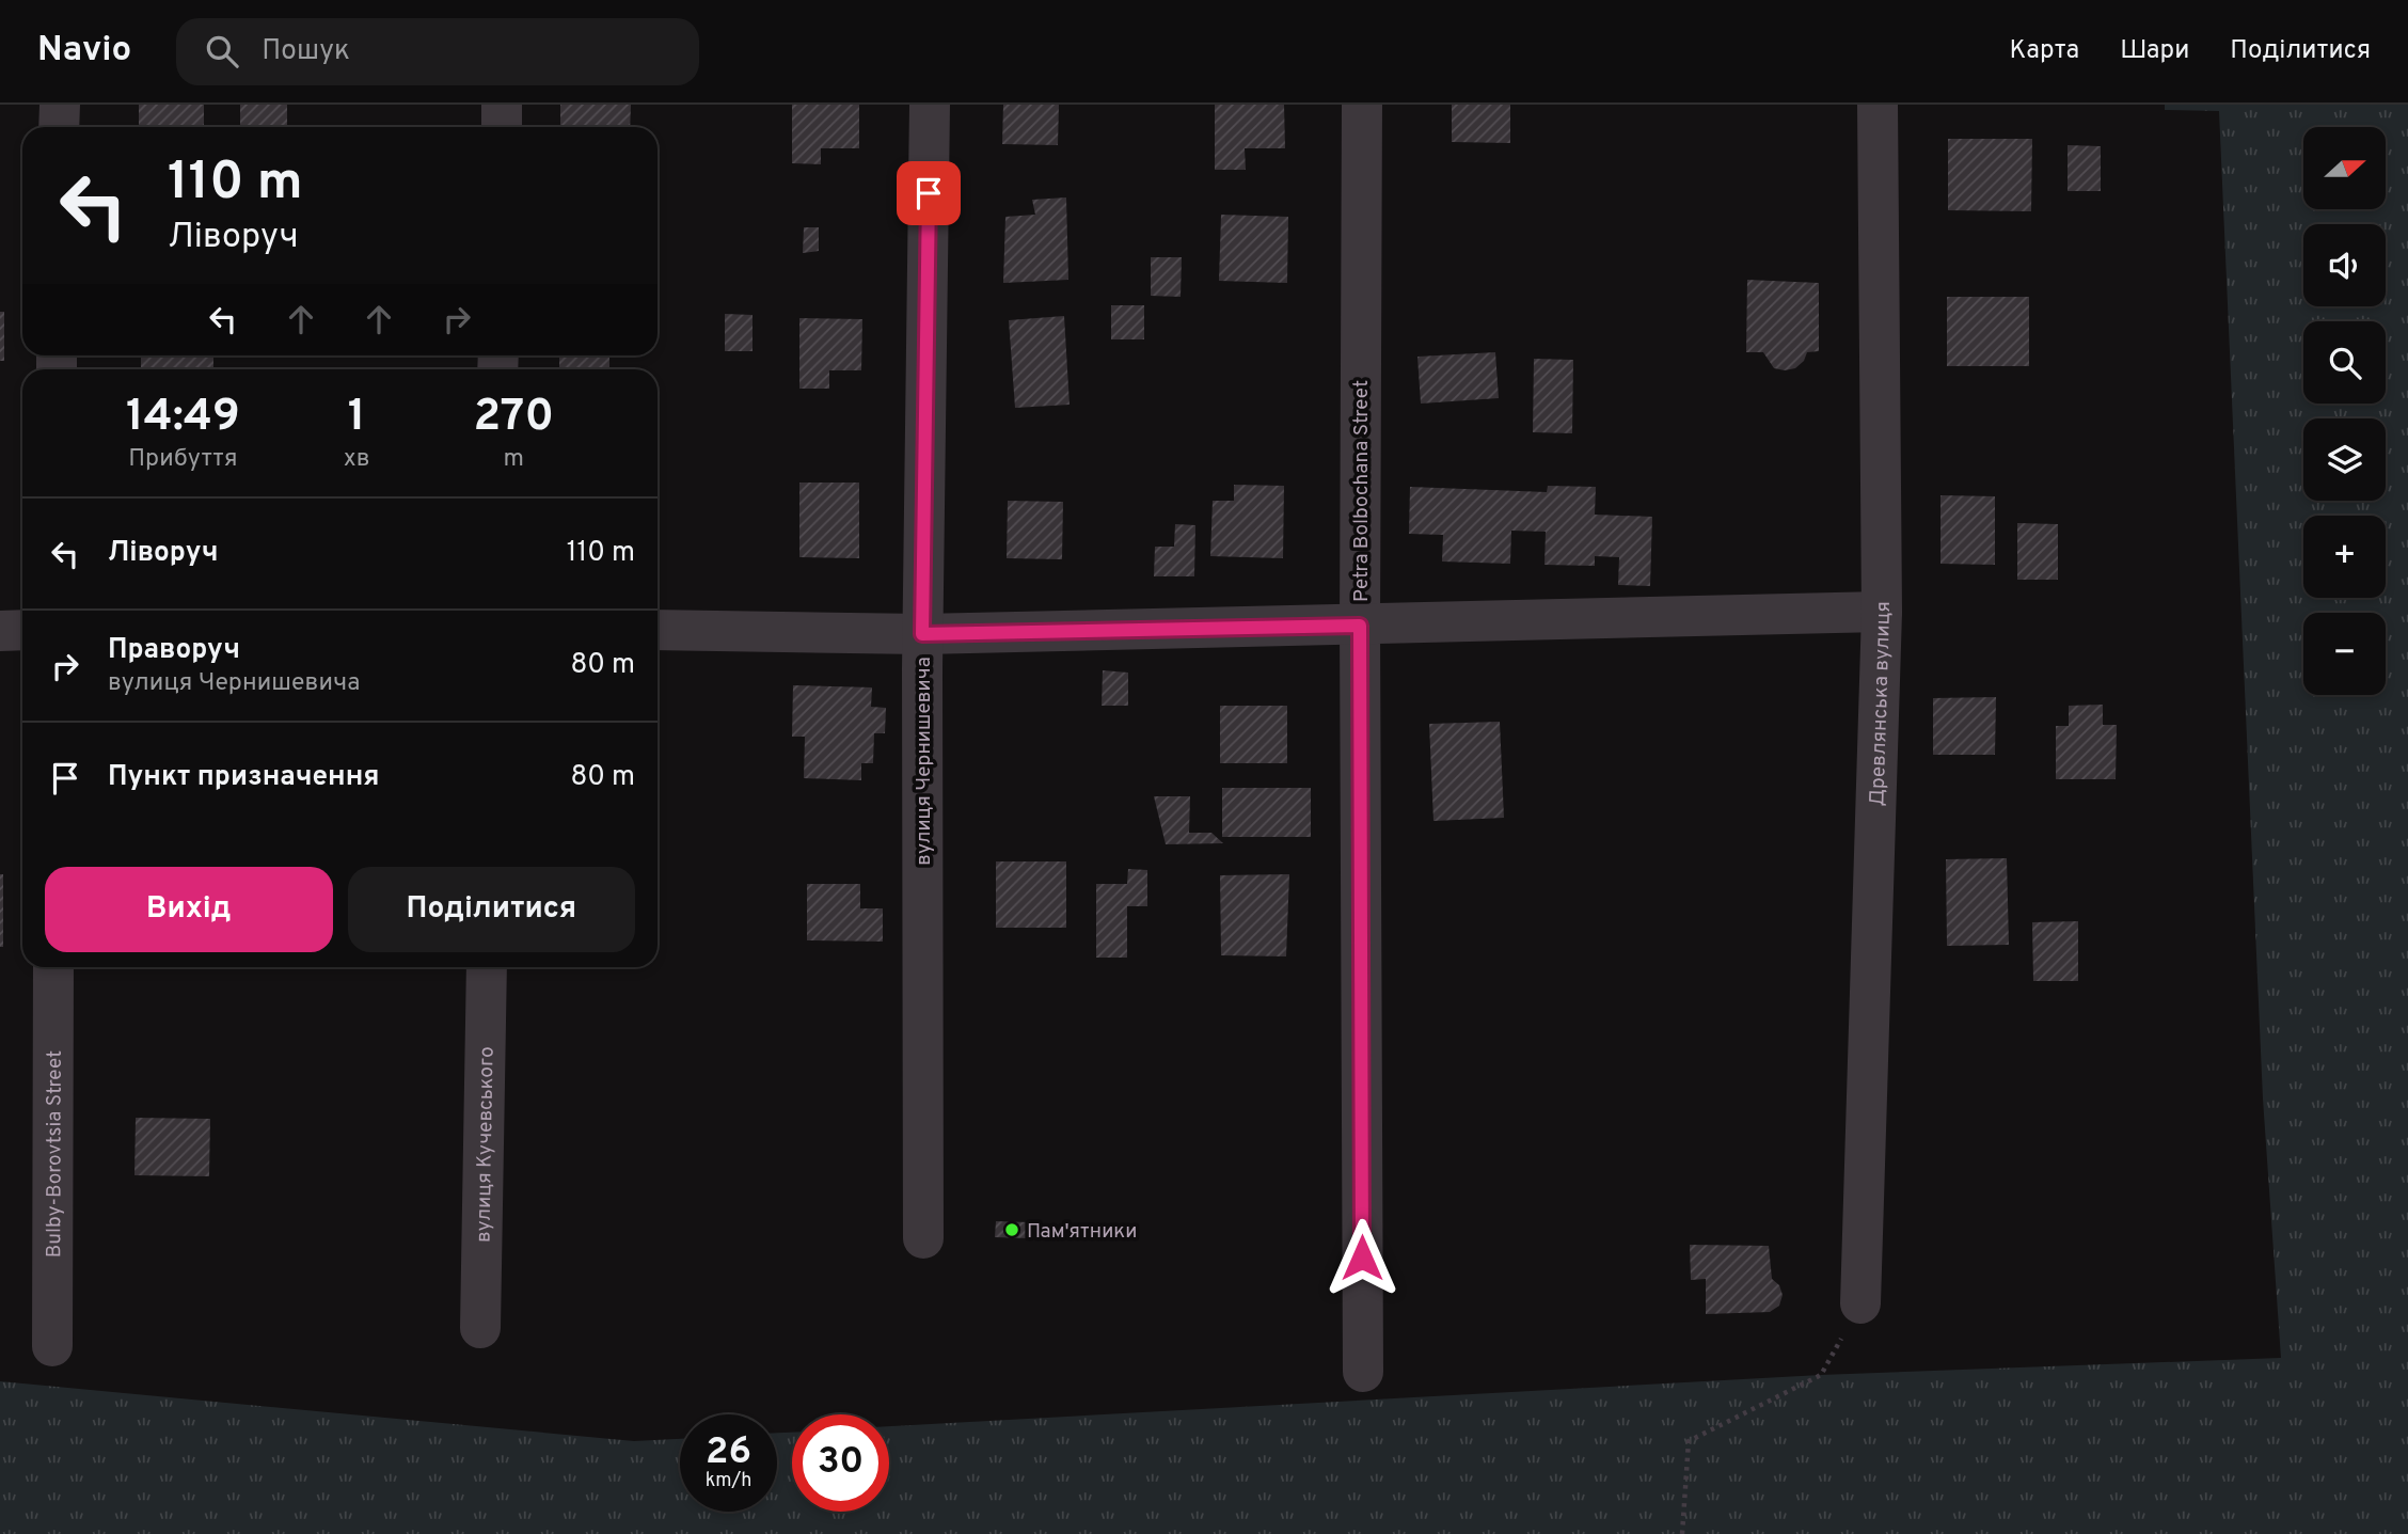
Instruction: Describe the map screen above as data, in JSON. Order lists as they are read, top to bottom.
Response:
{
  "streets": {
    "street": [
      "Petra Bolbochana Street",
      "Древлянська вулиця",
      "вулиця Чернишевича",
      "вулиця Кучевського",
      "Bulby-Borovtsia Street"
    ]
  },
  "places": ["Пам'ятники"],
  "north": "right",
  "page": {
    "header": "Navio",
    "search": "Пошук",
    "nav": ["Карта", "Шари", "Поділитися"],
    "map_buttons": ["+", "−"],
    "turn": ["110 m", "Ліворуч"],
    "eta": [
      "14:49",
      "Прибуття",
      "1",
      "хв",
      "270",
      "m"
    ],
    "list": [
      {
        "name": "Ліворуч",
        "value": "110 m"
      },
      {
        "name": "Праворуч",
        "note": "вулиця Чернишевича",
        "value": "80 m"
      },
      {
        "name": "Пункт призначення",
        "value": "80 m"
      }
    ],
    "buttons": ["Вихід", "Поділитися"],
    "speed": "26 km/h",
    "limit": "30"
  }
}
